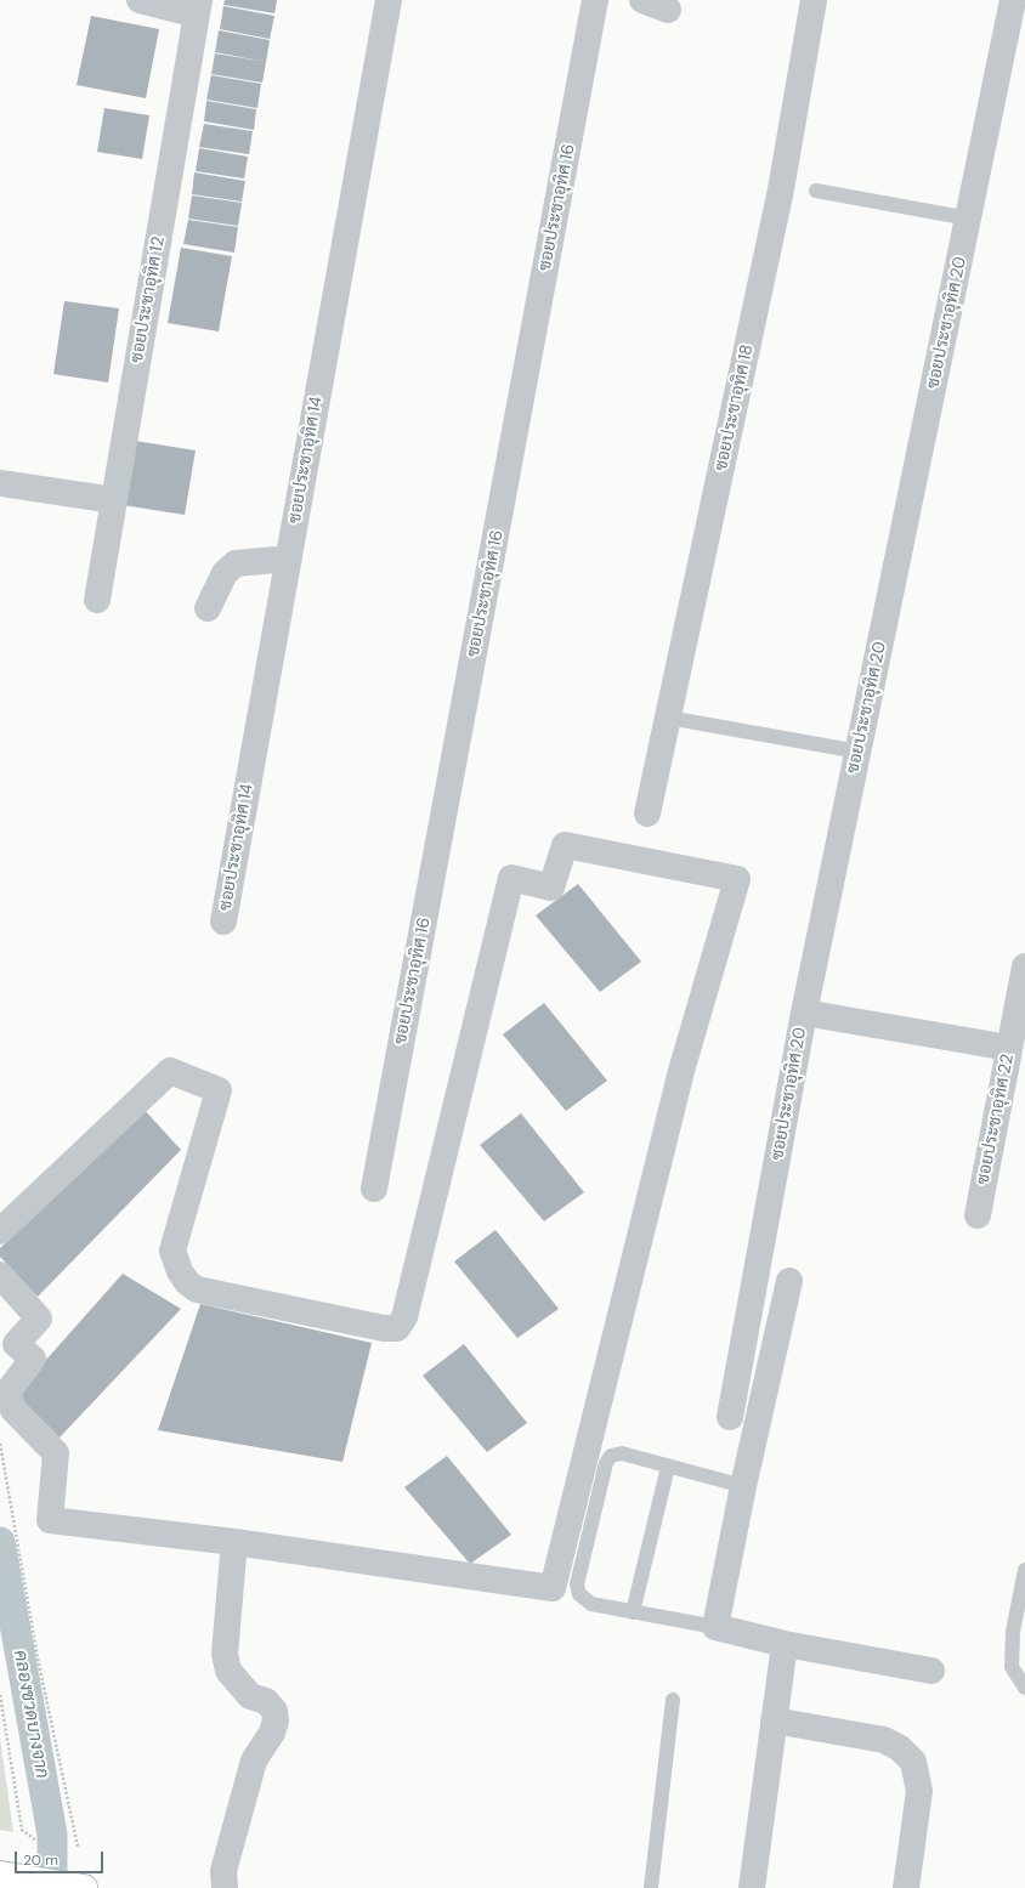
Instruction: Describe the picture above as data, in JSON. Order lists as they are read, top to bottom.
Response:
{
  "streets": {
    "street": [
      "ซอยประชาอุทิศ 16",
      "ซอยประชาอุทิศ 12",
      "ซอยประชาอุทิศ 20",
      "ซอยประชาอุทิศ 18",
      "ซอยประชาอุทิศ 14",
      "ซอยประชาอุทิศ 22"
    ]
  },
  "water": ["คลองชวดบางจาก"],
  "scale_bar": "20 m"
}
